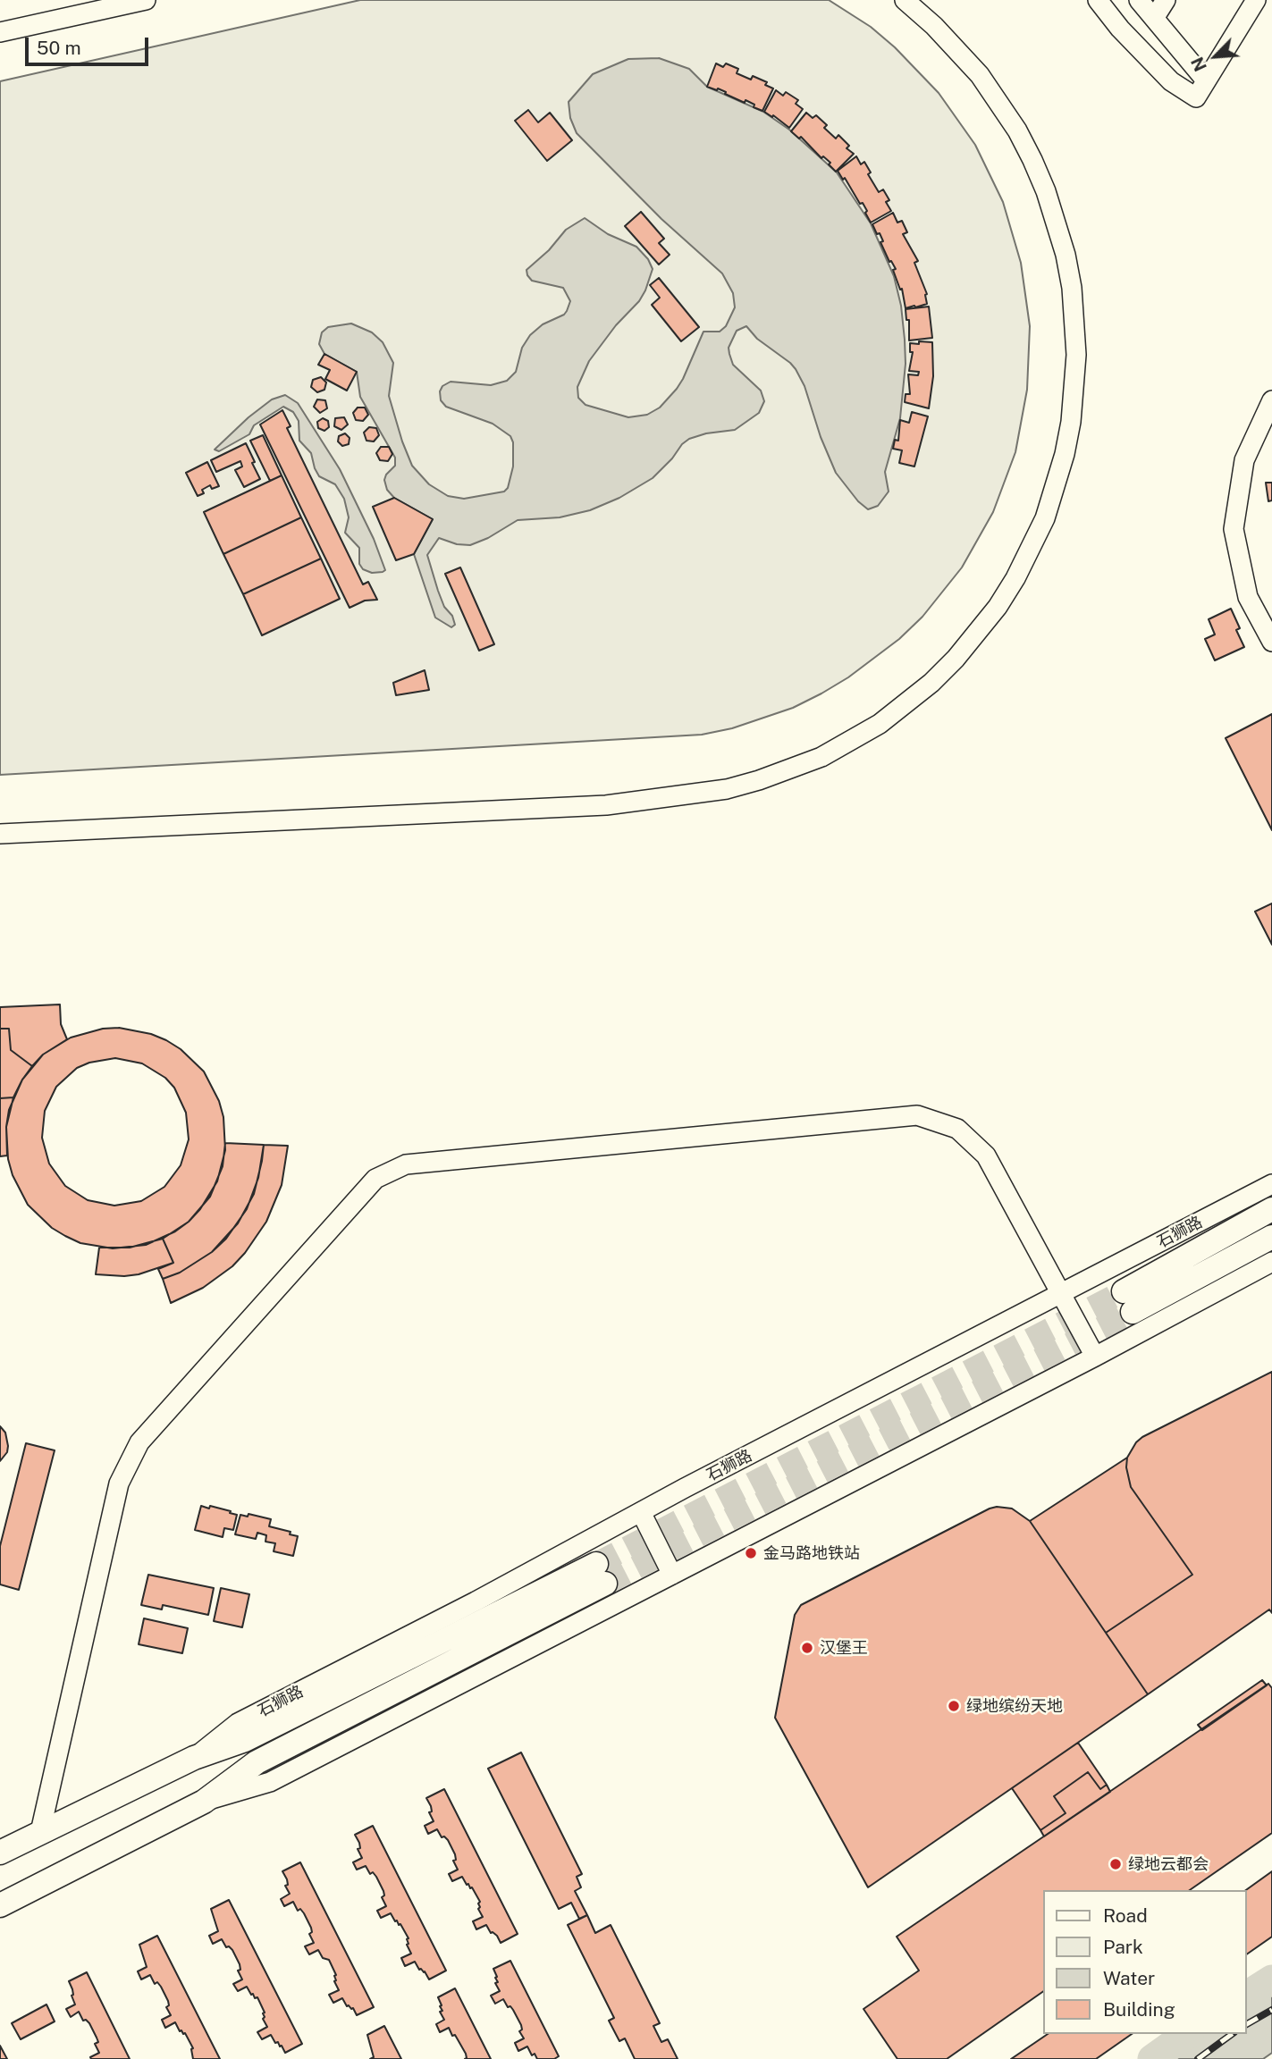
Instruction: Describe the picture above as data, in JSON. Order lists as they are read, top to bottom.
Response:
{
  "streets": {
    "main road": ["石狮路"]
  },
  "places": [
    "金马路地铁站",
    "汉堡王",
    "绿地缤纷天地",
    "绿地云都会"
  ],
  "legend": [
    "Road",
    "Park",
    "Water",
    "Building"
  ],
  "scale_bar": "50 m",
  "north": "bottom left"
}
